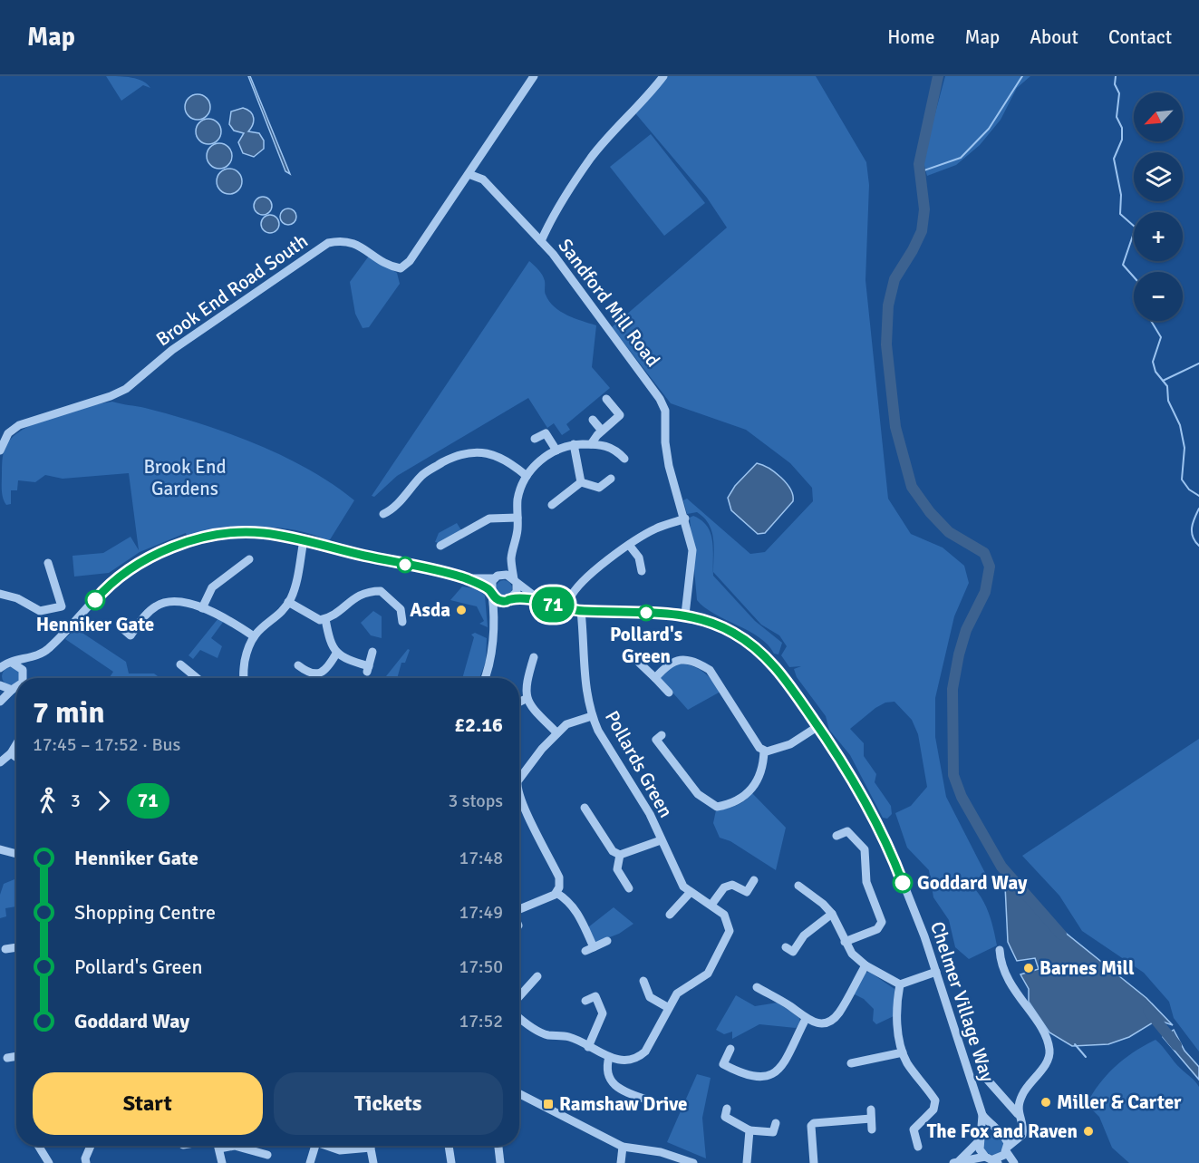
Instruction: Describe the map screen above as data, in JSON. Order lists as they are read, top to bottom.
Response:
{
  "streets": {
    "street": [
      "Brook End Road South",
      "Sandford Mill Road",
      "Pollards Green",
      "Chelmer Village Way"
    ]
  },
  "crossings": [
    ["Sandford Mill Road", "Chelmer Village Way"],
    ["Pollards Green", "Chelmer Village Way"]
  ],
  "parks": ["Brook End Gardens"],
  "places": {
    "other": [
      "Henniker Gate",
      "Asda",
      "Pollard's Green",
      "Goddard Way",
      "Barnes Mill",
      "Miller & Carter",
      "The Fox and Raven"
    ],
    "transit": ["Ramshaw Drive"]
  },
  "lines": ["bus line 71"],
  "north": "bottom left",
  "page": {
    "header": "Map",
    "nav": [
      "Home",
      "Map",
      "About",
      "Contact"
    ],
    "on_map": "71",
    "map_buttons": ["+", "−"],
    "heading": ["7 min", "17:45 – 17:52 · Bus", "£2.16"],
    "legs": ["3", "71", "3 stops"],
    "list": [
      {
        "name": "Henniker Gate",
        "value": "17:48"
      },
      {
        "name": "Shopping Centre",
        "value": "17:49"
      },
      {
        "name": "Pollard's Green",
        "value": "17:50"
      },
      {
        "name": "Goddard Way",
        "value": "17:52"
      }
    ],
    "buttons": ["Start", "Tickets"]
  }
}
